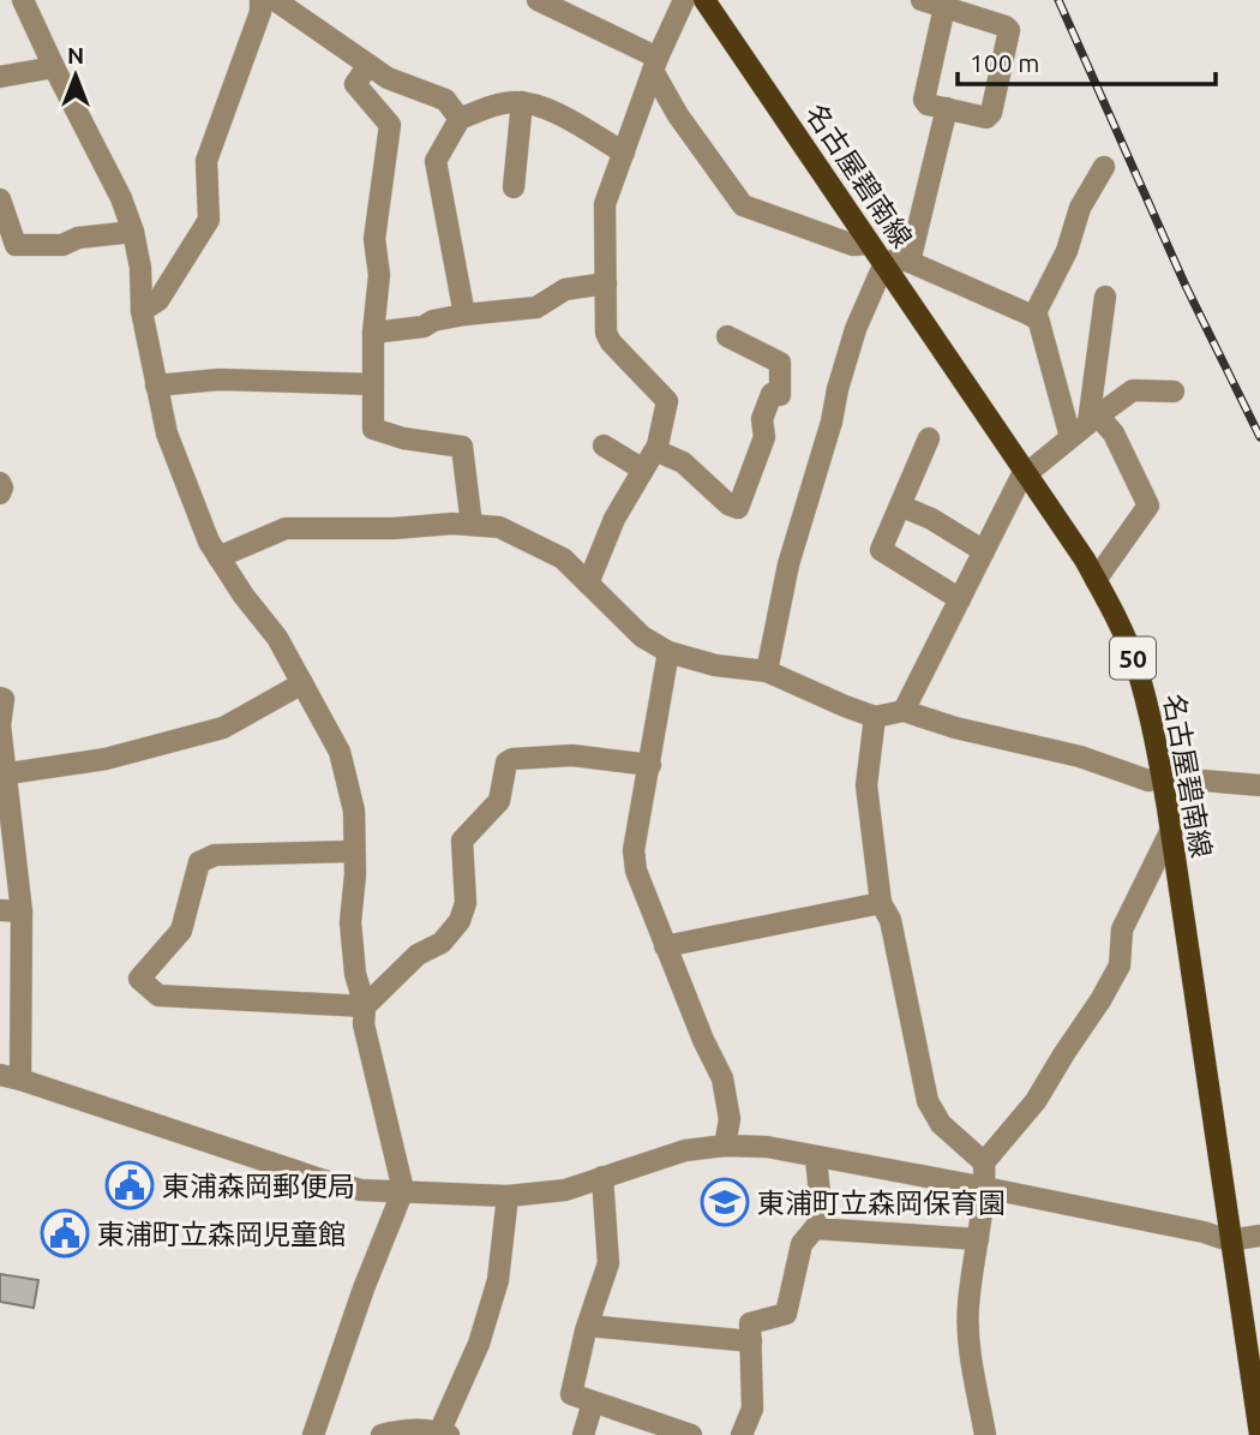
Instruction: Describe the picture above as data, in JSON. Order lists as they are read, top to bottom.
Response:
{
  "streets": {
    "main road": ["名古屋碧南線", "50"]
  },
  "places": {
    "public building": ["東浦森岡郵便局", "東浦町立森岡児童館"],
    "school or university": ["東浦町立森岡保育園"]
  },
  "scale_bar": "100 m",
  "north": "top"
}
